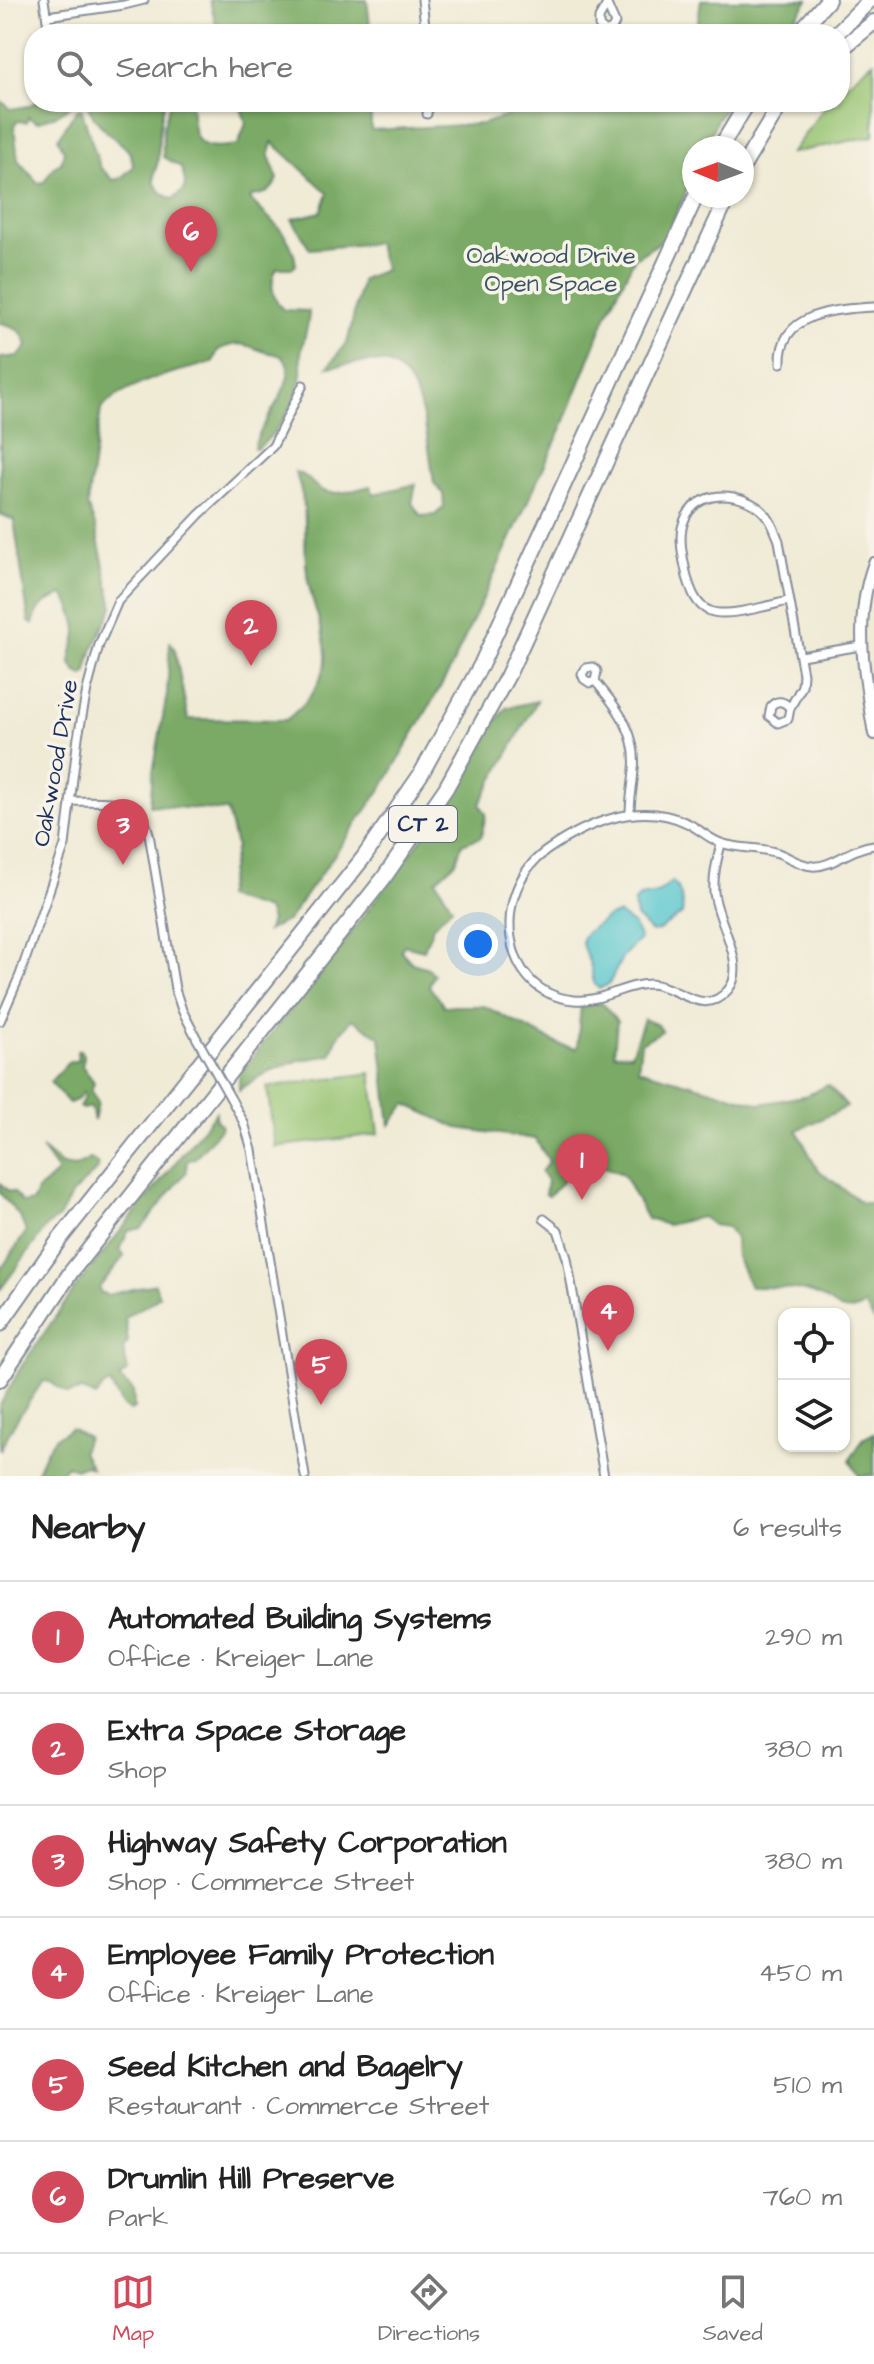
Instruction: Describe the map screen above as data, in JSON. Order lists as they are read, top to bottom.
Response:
{
  "streets": {
    "highway": ["CT 2"],
    "street": ["Oakwood Drive"]
  },
  "parks": ["Oakwood Drive Open Space"],
  "north": "left",
  "page": {
    "search": "Search here",
    "pins": [
      "6",
      "2",
      "3",
      "1",
      "4",
      "5"
    ],
    "heading": ["Nearby", "6 results"],
    "list": [
      {
        "mark": "1",
        "name": "Automated Building Systems",
        "note": "Office · Kreiger Lane",
        "value": "290 m"
      },
      {
        "mark": "2",
        "name": "Extra Space Storage",
        "note": "Shop",
        "value": "380 m"
      },
      {
        "mark": "3",
        "name": "Highway Safety Corporation",
        "note": "Shop · Commerce Street",
        "value": "380 m"
      },
      {
        "mark": "4",
        "name": "Employee Family Protection",
        "note": "Office · Kreiger Lane",
        "value": "450 m"
      },
      {
        "mark": "5",
        "name": "Seed Kitchen and Bagelry",
        "note": "Restaurant · Commerce Street",
        "value": "510 m"
      },
      {
        "mark": "6",
        "name": "Drumlin Hill Preserve",
        "note": "Park",
        "value": "760 m"
      }
    ],
    "nav": ["Map", "Directions", "Saved"]
  }
}
